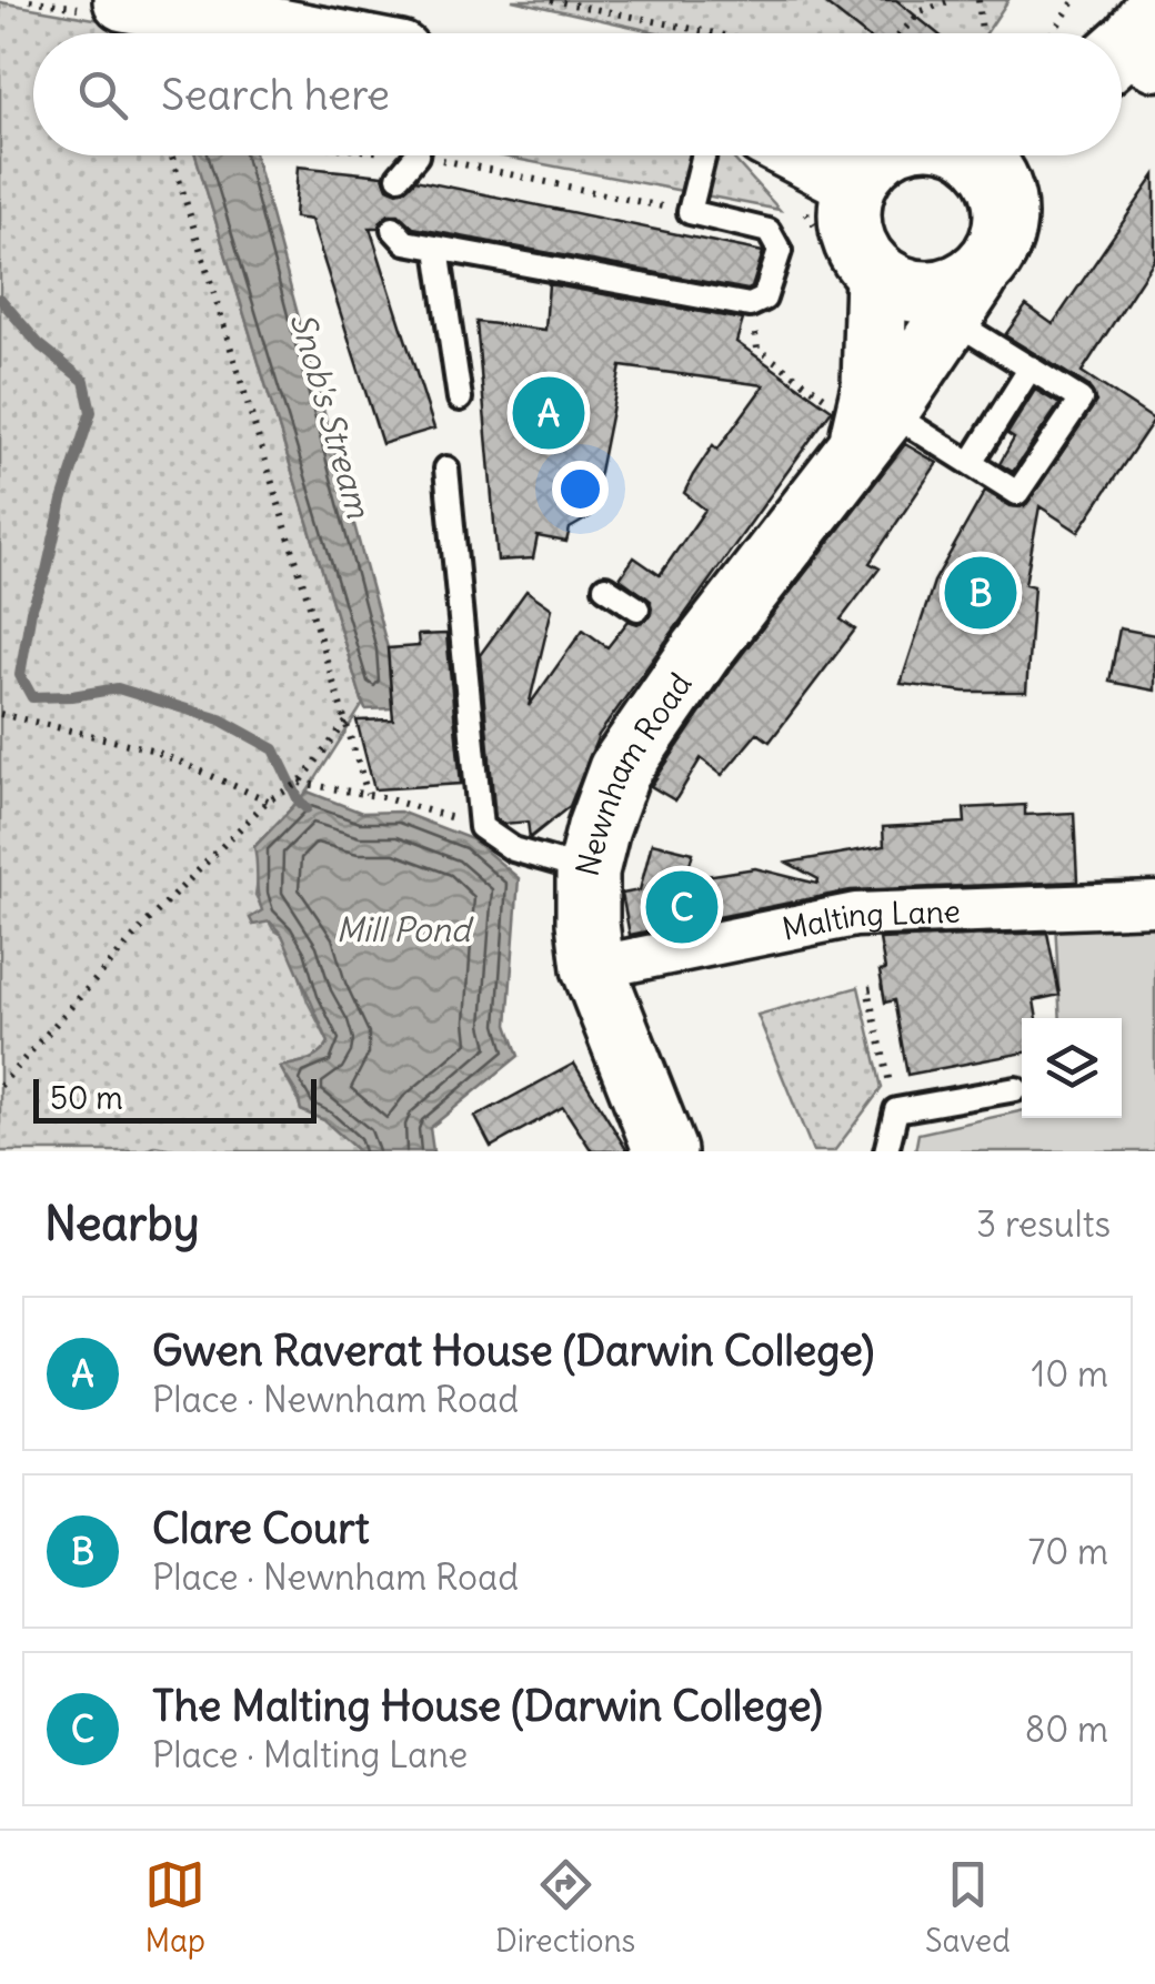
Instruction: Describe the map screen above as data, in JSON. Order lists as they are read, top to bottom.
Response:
{
  "streets": {
    "main road": ["Newnham Road"],
    "street": ["Malting Lane"]
  },
  "crossings": [
    ["Newnham Road", "Malting Lane"]
  ],
  "water": ["Snob's Stream", "Mill Pond"],
  "scale_bar": "50 m",
  "page": {
    "search": "Search here",
    "pins": ["A", "B", "C"],
    "scale": "50 m",
    "heading": ["Nearby", "3 results"],
    "list": [
      {
        "mark": "A",
        "name": "Gwen Raverat House (Darwin College)",
        "note": "Place · Newnham Road",
        "value": "10 m"
      },
      {
        "mark": "B",
        "name": "Clare Court",
        "note": "Place · Newnham Road",
        "value": "70 m"
      },
      {
        "mark": "C",
        "name": "The Malting House (Darwin College)",
        "note": "Place · Malting Lane",
        "value": "80 m"
      }
    ],
    "nav": ["Map", "Directions", "Saved"]
  }
}
